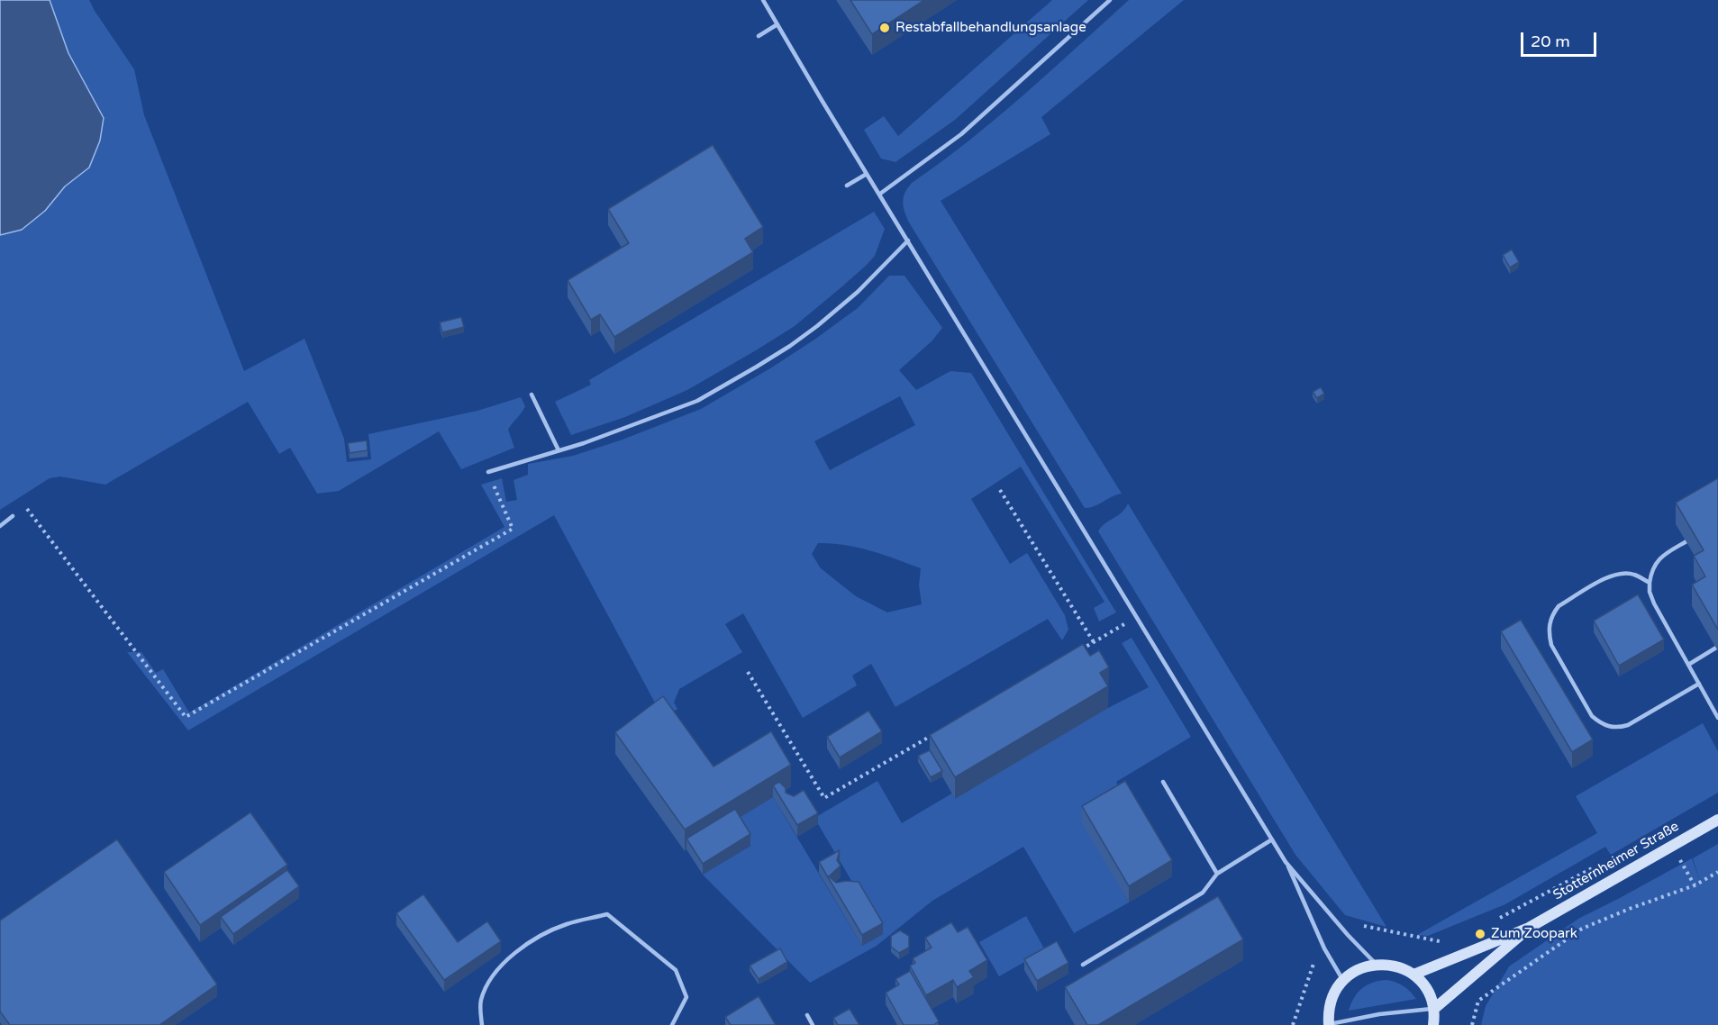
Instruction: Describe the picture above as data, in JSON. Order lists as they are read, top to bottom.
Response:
{
  "streets": {
    "main road": ["Stotternheimer Straße"]
  },
  "places": ["Restabfallbehandlungsanlage", "Zum Zoopark"],
  "scale_bar": "20 m"
}
